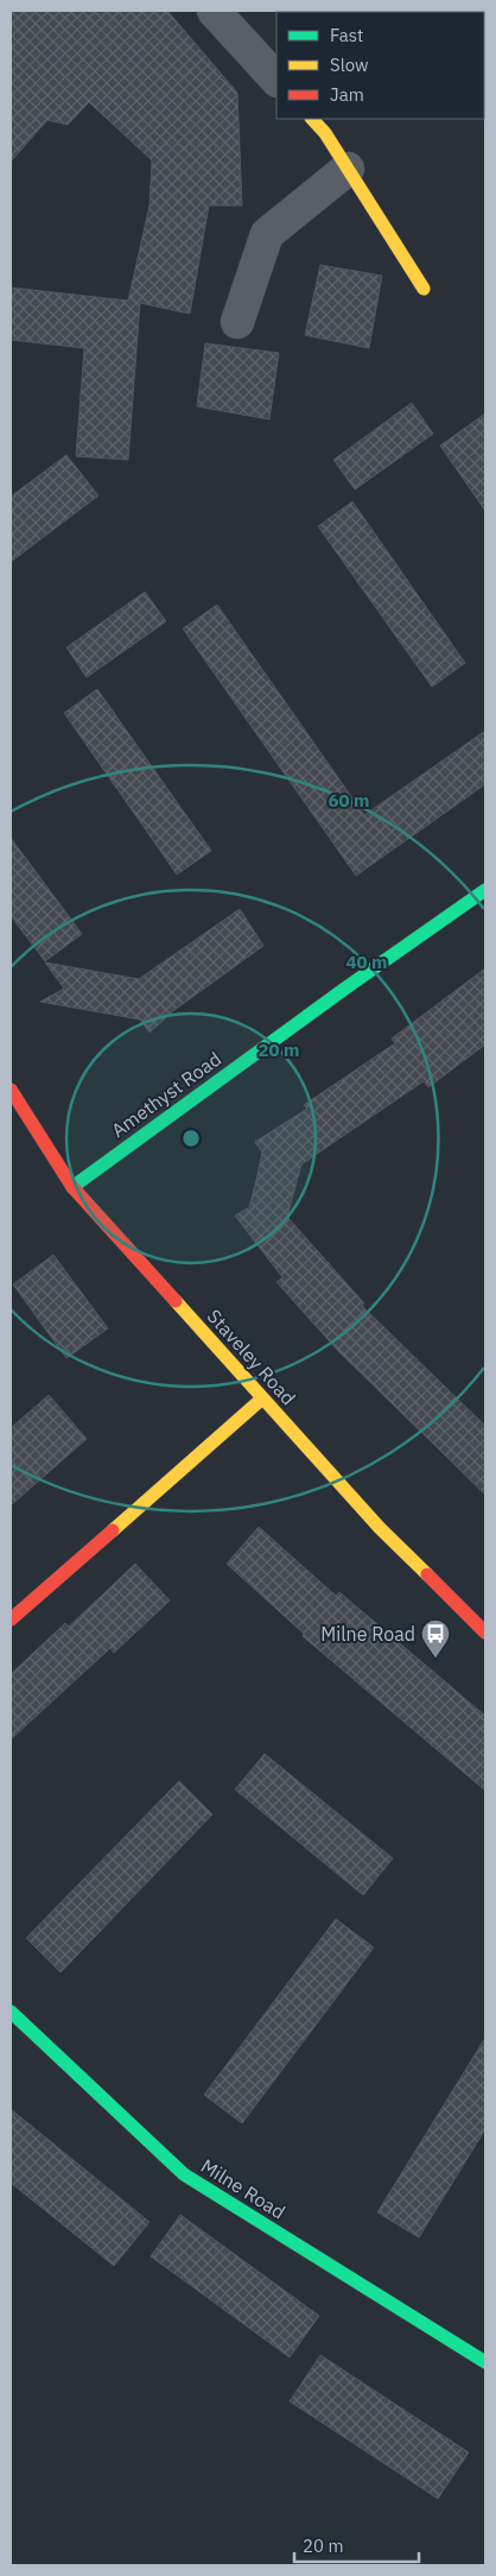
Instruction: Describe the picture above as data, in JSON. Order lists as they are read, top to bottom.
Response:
{
  "streets": {
    "street": ["Amethyst Road", "Staveley Road", "Milne Road"]
  },
  "crossings": [
    ["Amethyst Road", "Staveley Road"]
  ],
  "places": {
    "bus stop": ["Milne Road"]
  },
  "legend": ["Fast", "Slow", "Jam"],
  "scale_bar": "20 m",
  "rings": ["60 m", "40 m", "20 m"]
}
